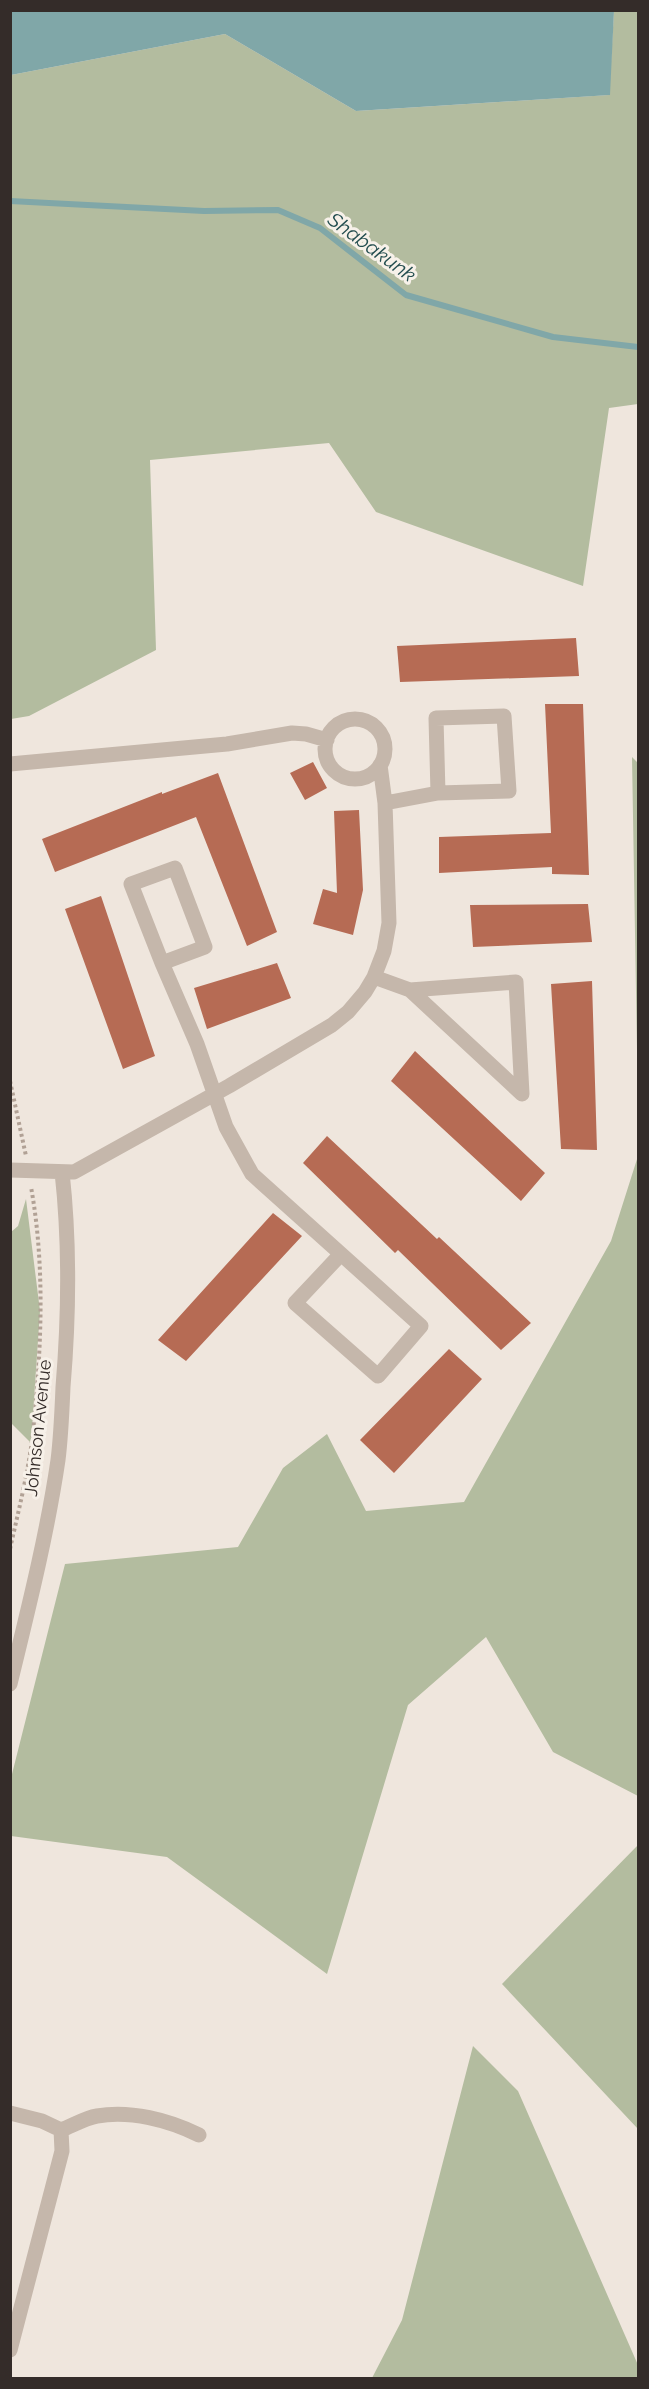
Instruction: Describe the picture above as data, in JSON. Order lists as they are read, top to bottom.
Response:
{
  "streets": {
    "street": ["Johnson Avenue"]
  },
  "water": ["Shabakunk"]
}
